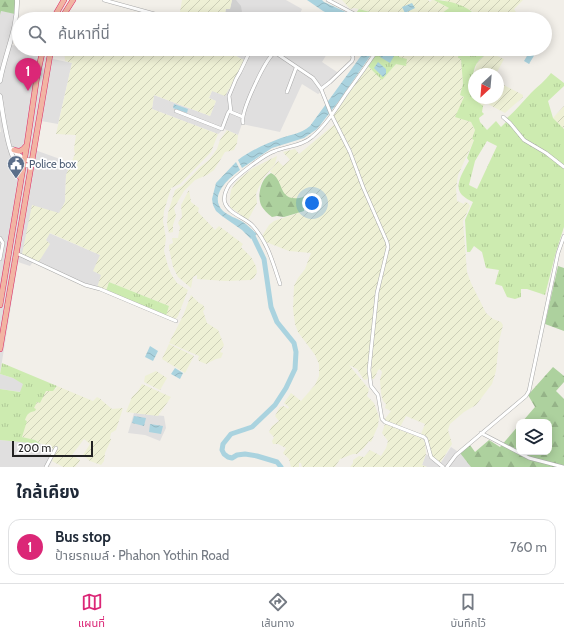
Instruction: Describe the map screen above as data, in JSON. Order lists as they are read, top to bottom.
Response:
{
  "places": {
    "public building": ["Police box"]
  },
  "scale_bar": "200 m",
  "north": "bottom left",
  "page": {
    "search": "ค้นหาที่นี่",
    "pins": "1",
    "scale": "200 m",
    "heading": "ใกล้เคียง",
    "list": [
      {
        "mark": "1",
        "name": "Bus stop",
        "note": "ป้ายรถเมล์ · Phahon Yothin Road",
        "value": "760 m"
      }
    ],
    "nav": ["แผนที่", "เส้นทาง", "บันทึกไว้"]
  }
}
